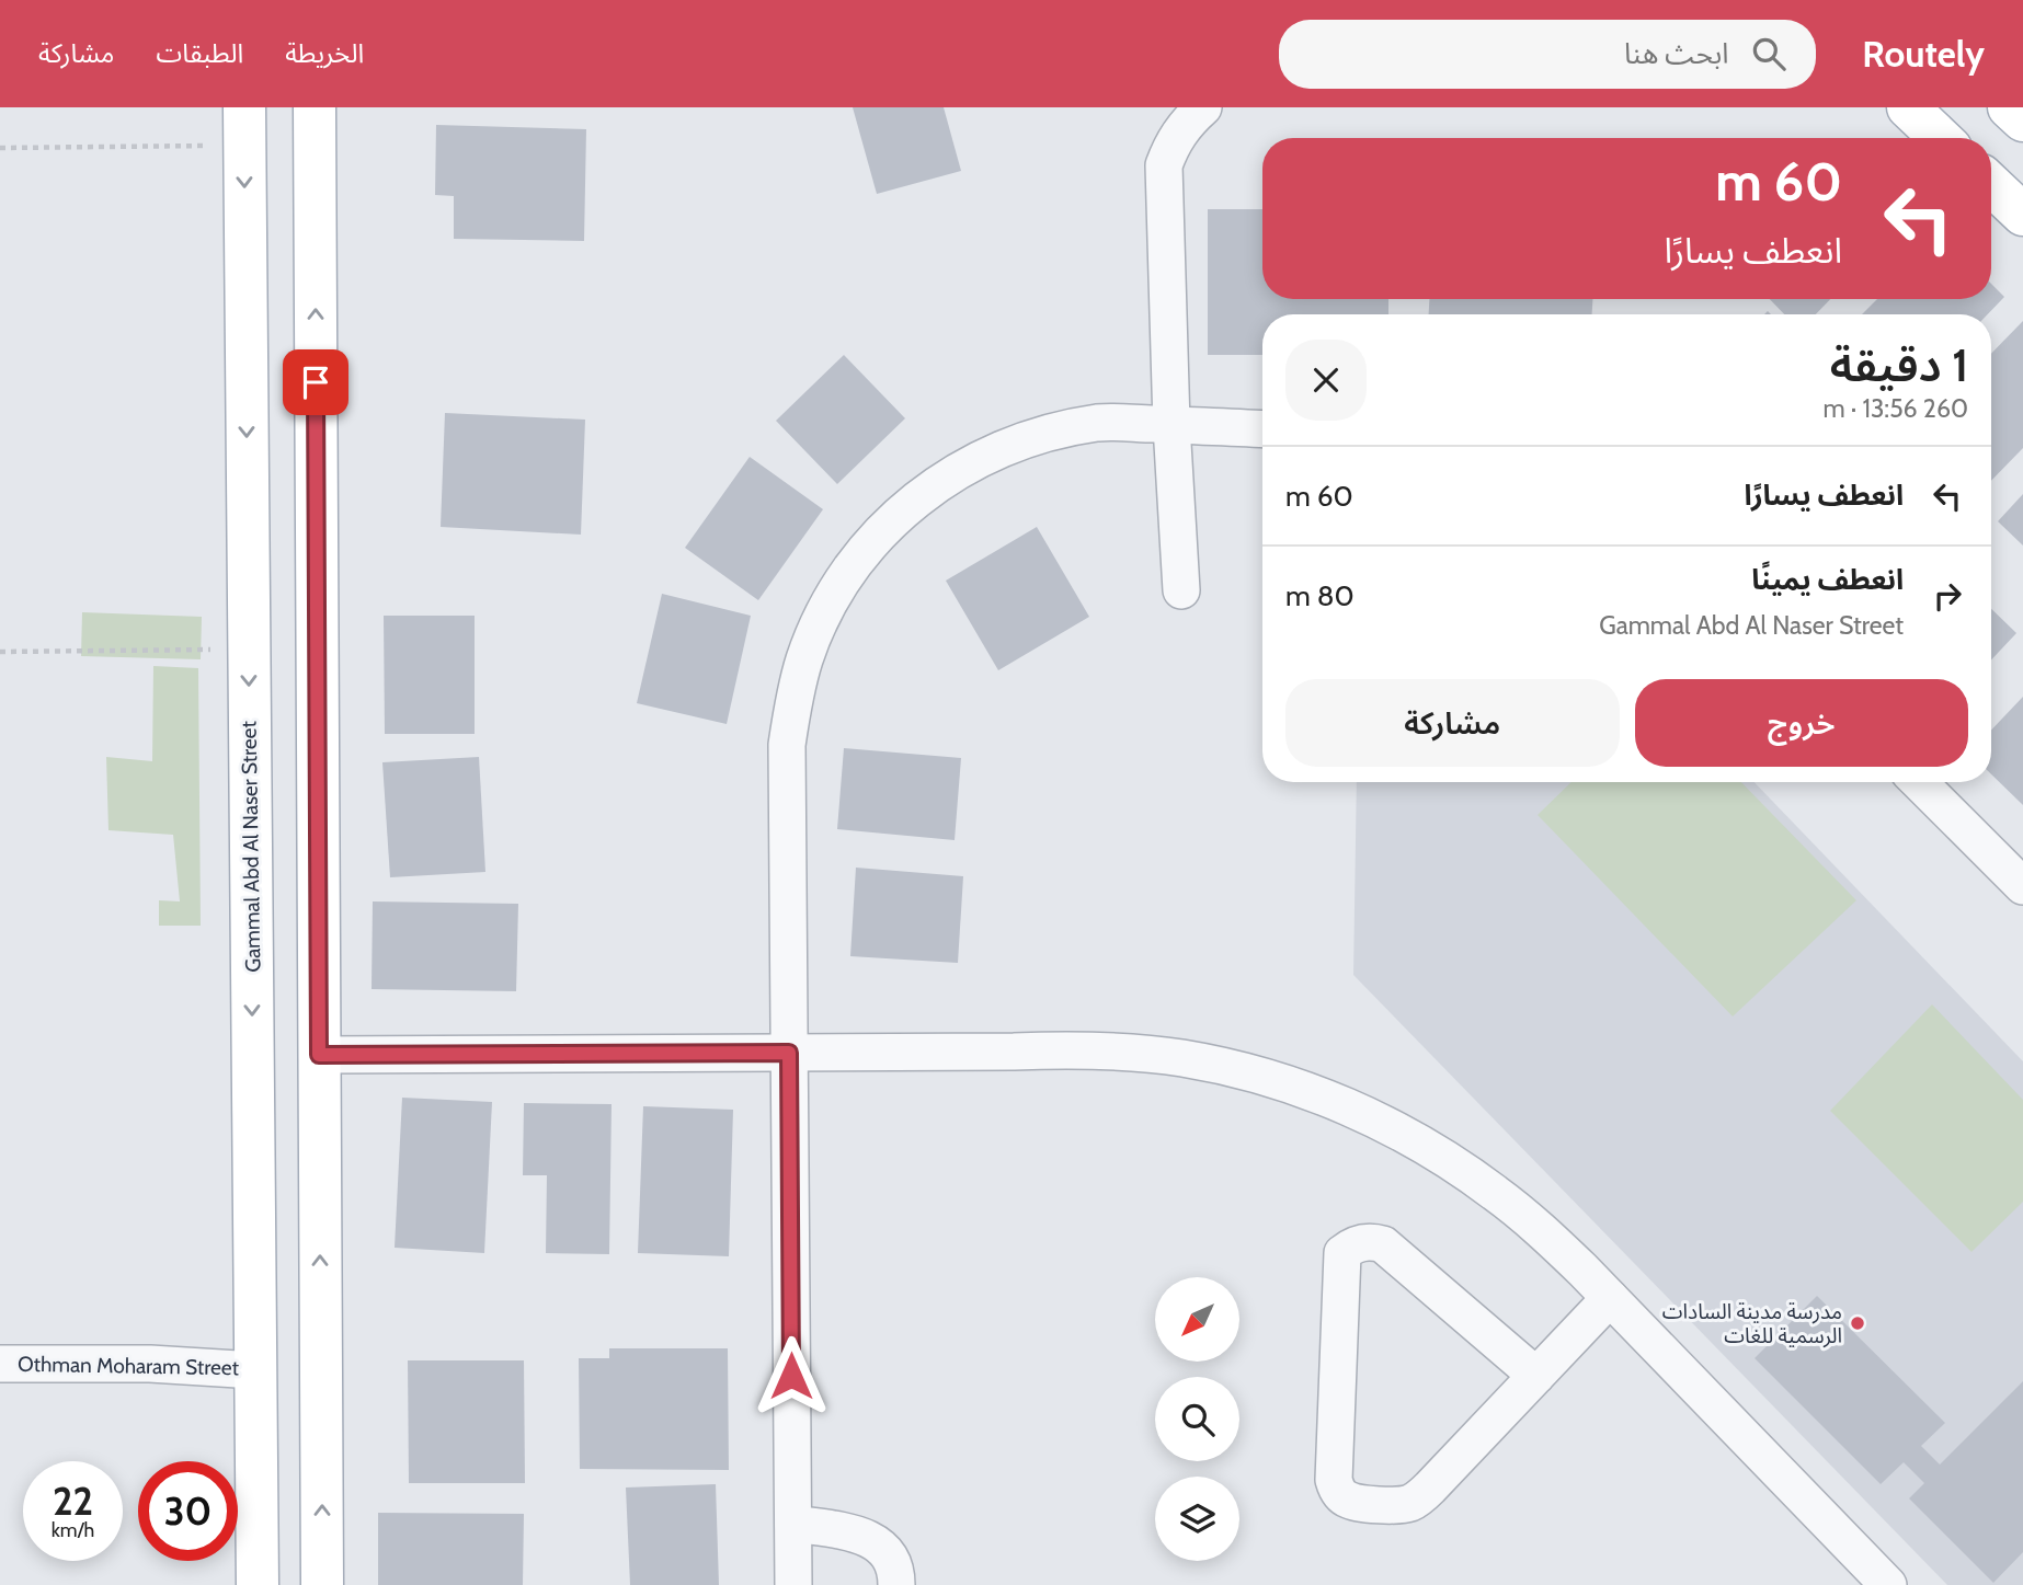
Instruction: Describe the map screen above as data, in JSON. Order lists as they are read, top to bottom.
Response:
{
  "streets": {
    "main road": ["Gammal Abd Al Naser Street"],
    "street": ["Othman Moharam Street"]
  },
  "crossings": [
    ["Gammal Abd Al Naser Street", "Othman Moharam Street"]
  ],
  "places": ["مدرسة مدينة السادات الرسمية للغات"],
  "north": "bottom left",
  "page": {
    "header": "Routely",
    "search": "ابحث هنا",
    "nav": ["الخريطة", "الطبقات", "مشاركة"],
    "turn": ["60 m", "انعطف يسارًا"],
    "heading": ["1 دقيقة", "260 m · 13:56"],
    "list": [
      {
        "name": "انعطف يسارًا",
        "value": "60 m"
      },
      {
        "name": "انعطف يمينًا",
        "note": "Gammal Abd Al Naser Street",
        "value": "80 m"
      }
    ],
    "buttons": ["خروج", "مشاركة"],
    "speed": "22 km/h",
    "limit": "30"
  }
}
